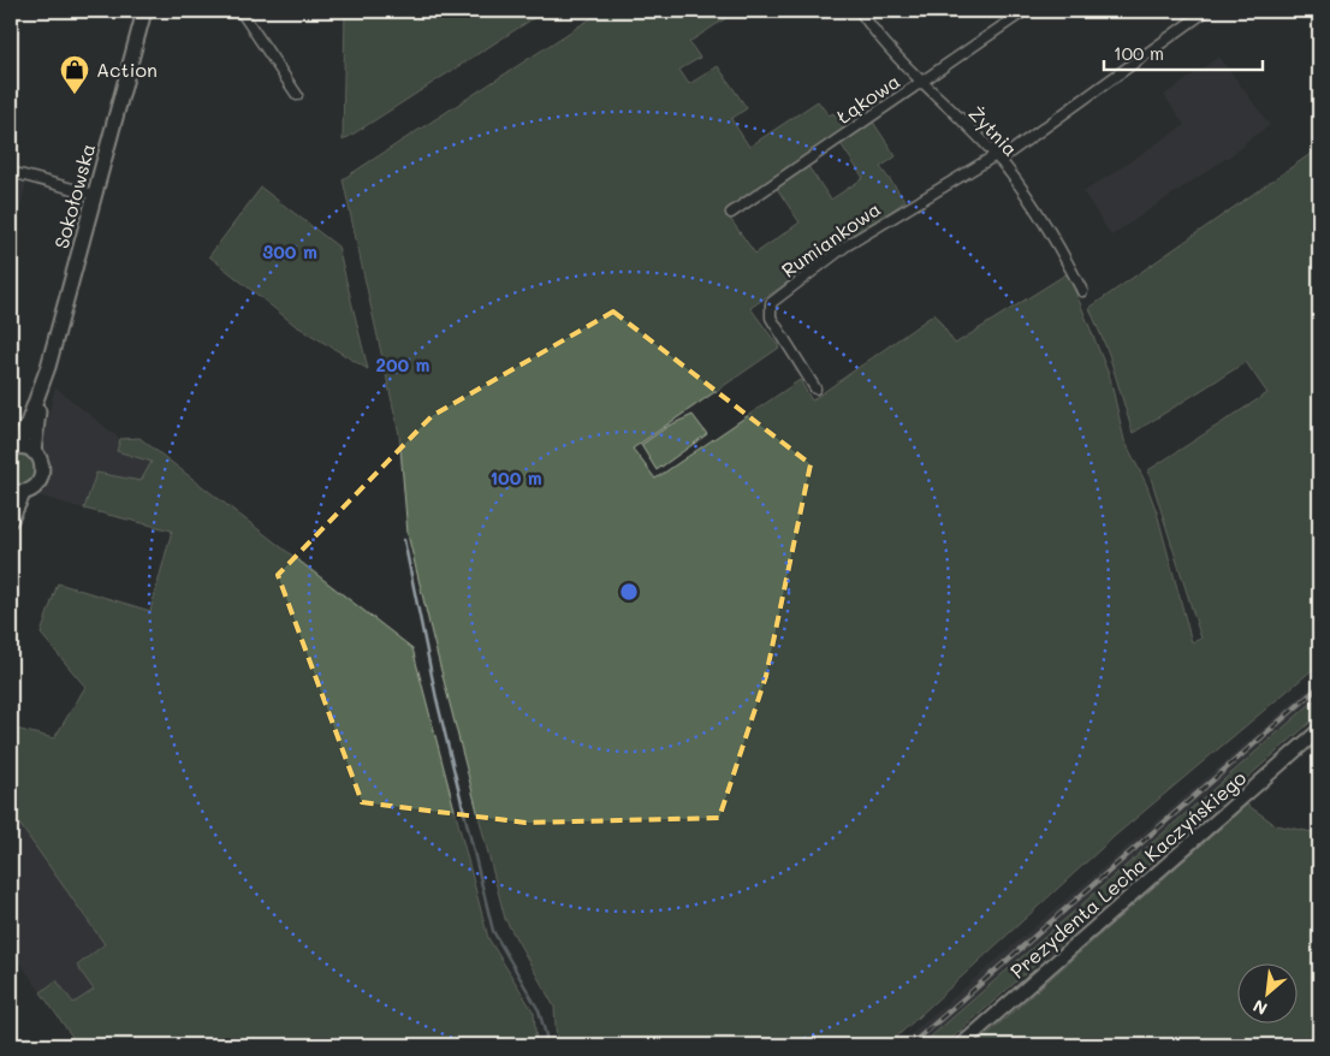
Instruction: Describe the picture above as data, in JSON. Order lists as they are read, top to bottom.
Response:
{
  "streets": {
    "main road": ["Sokołowska", "Prezydenta Lecha Kaczyńskiego"],
    "street": ["Łąkowa", "Żytnia", "Rumiankowa"]
  },
  "crossings": [
    ["Łąkowa", "Żytnia"],
    ["Żytnia", "Rumiankowa"]
  ],
  "places": {
    "shop": ["Action"]
  },
  "scale_bar": "100 m",
  "north": "bottom left",
  "rings": ["300 m", "200 m", "100 m"]
}
